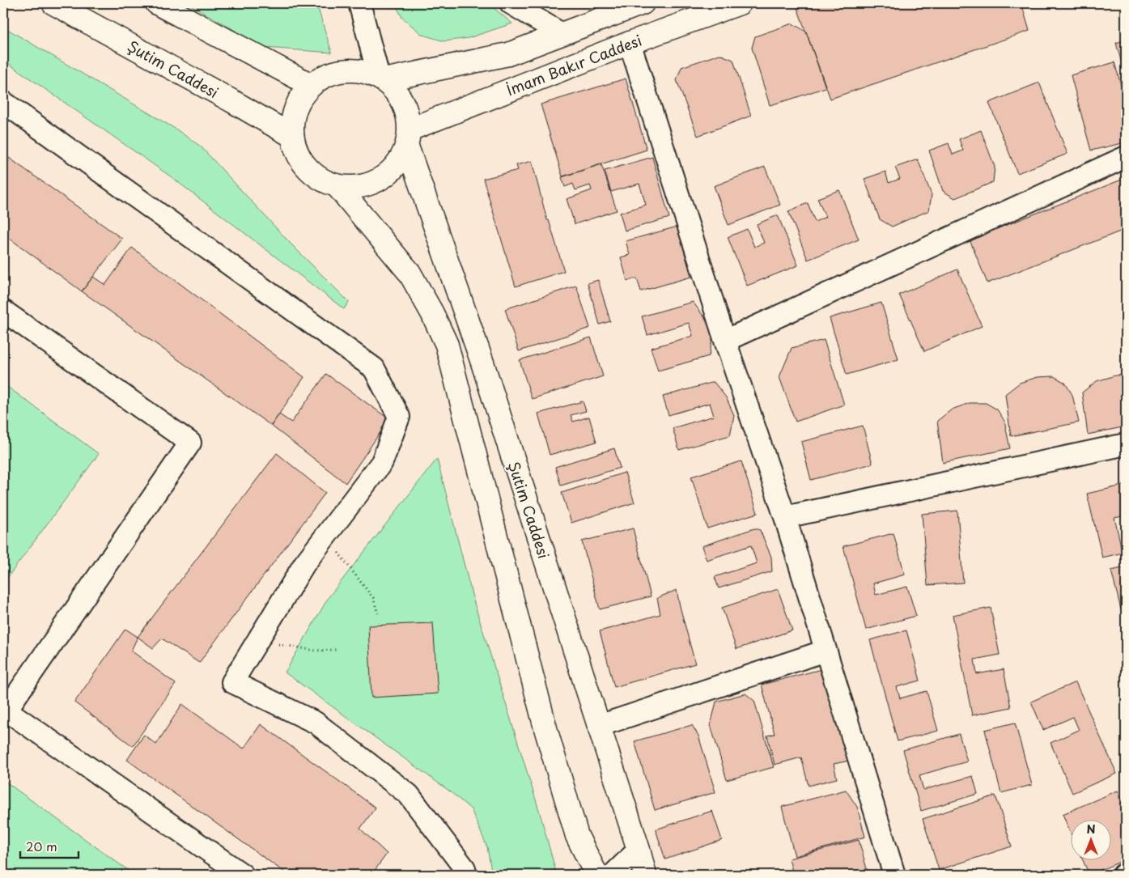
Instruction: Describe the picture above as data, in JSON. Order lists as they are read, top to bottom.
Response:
{
  "streets": {
    "main road": ["İmam Bakır Caddesi", "Şutim Caddesi"]
  },
  "crossings": [
    ["İmam Bakır Caddesi", "Şutim Caddesi"]
  ],
  "scale_bar": "20 m",
  "north": "top"
}
